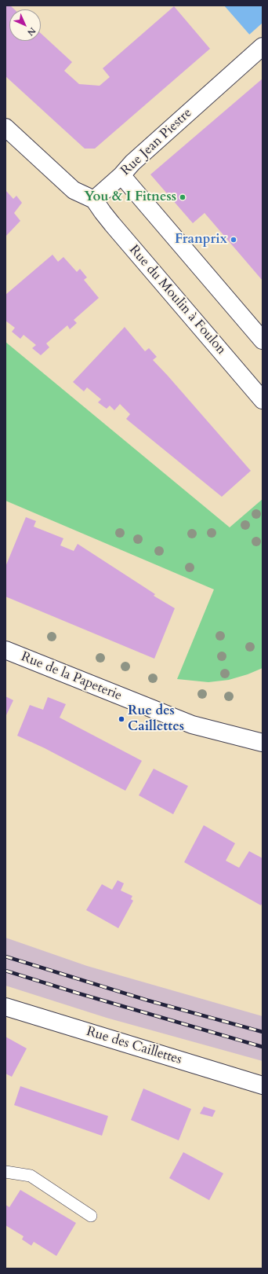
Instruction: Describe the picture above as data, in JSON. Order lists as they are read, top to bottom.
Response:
{
  "streets": {
    "street": [
      "Rue Jean Piestre",
      "Rue du Moulin à Foulon",
      "Rue de la Papeterie",
      "Rue des Caillettes"
    ]
  },
  "crossings": [
    ["Rue Jean Piestre", "Rue du Moulin à Foulon"]
  ],
  "places": ["You & I Fitness", "Franprix", "Rue des Caillettes"],
  "north": "bottom right"
}
